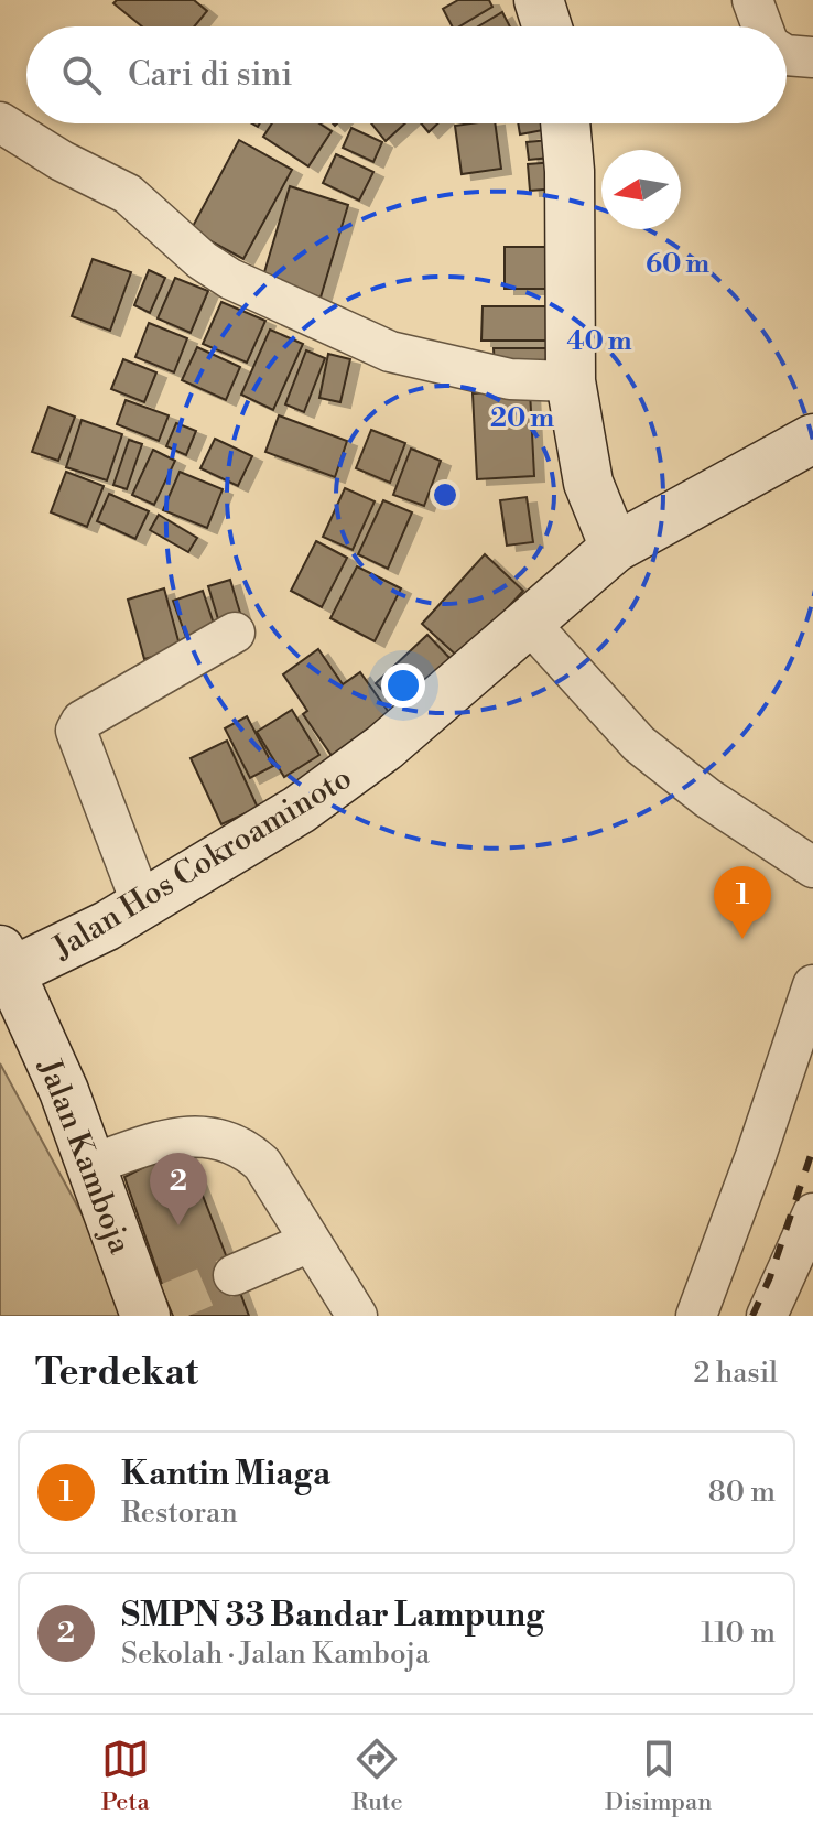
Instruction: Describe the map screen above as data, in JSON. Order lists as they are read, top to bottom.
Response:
{
  "streets": {
    "street": ["Jalan Hos Cokroaminoto", "Jalan Kamboja"]
  },
  "crossings": [
    ["Jalan Hos Cokroaminoto", "Jalan Kamboja"]
  ],
  "north": "left",
  "page": {
    "search": "Cari di sini",
    "pins": ["1", "2"],
    "heading": ["Terdekat", "2 hasil"],
    "list": [
      {
        "mark": "1",
        "name": "Kantin Miaga",
        "note": "Restoran",
        "value": "80 m"
      },
      {
        "mark": "2",
        "name": "SMPN 33 Bandar Lampung",
        "note": "Sekolah · Jalan Kamboja",
        "value": "110 m"
      }
    ],
    "nav": ["Peta", "Rute", "Disimpan"]
  },
  "rings": ["60 m", "40 m", "20 m"]
}
